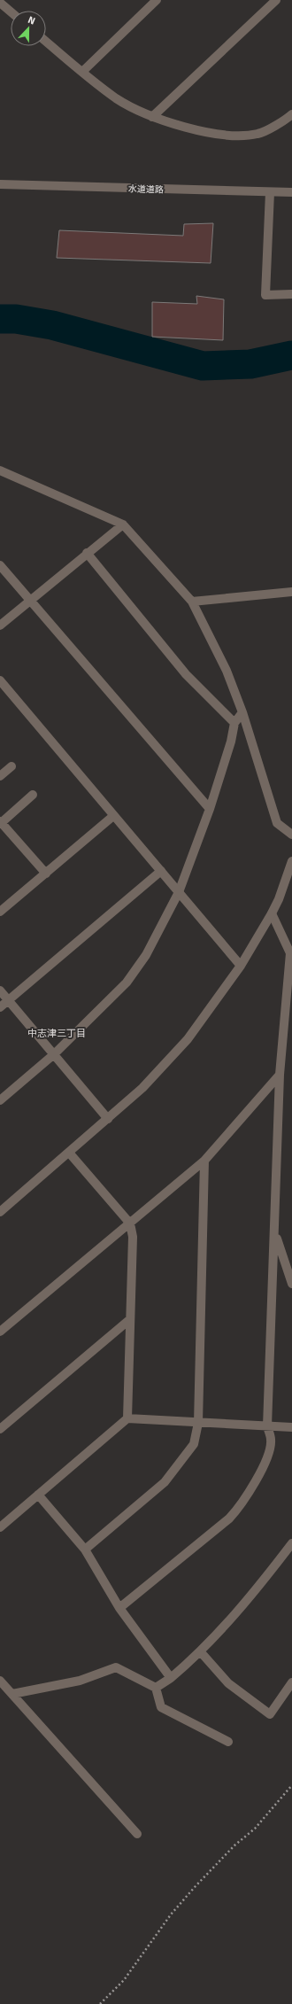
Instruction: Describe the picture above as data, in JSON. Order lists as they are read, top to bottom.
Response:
{
  "streets": {
    "street": ["水道道路"]
  },
  "districts": ["中志津三丁目"],
  "north": "top"
}
